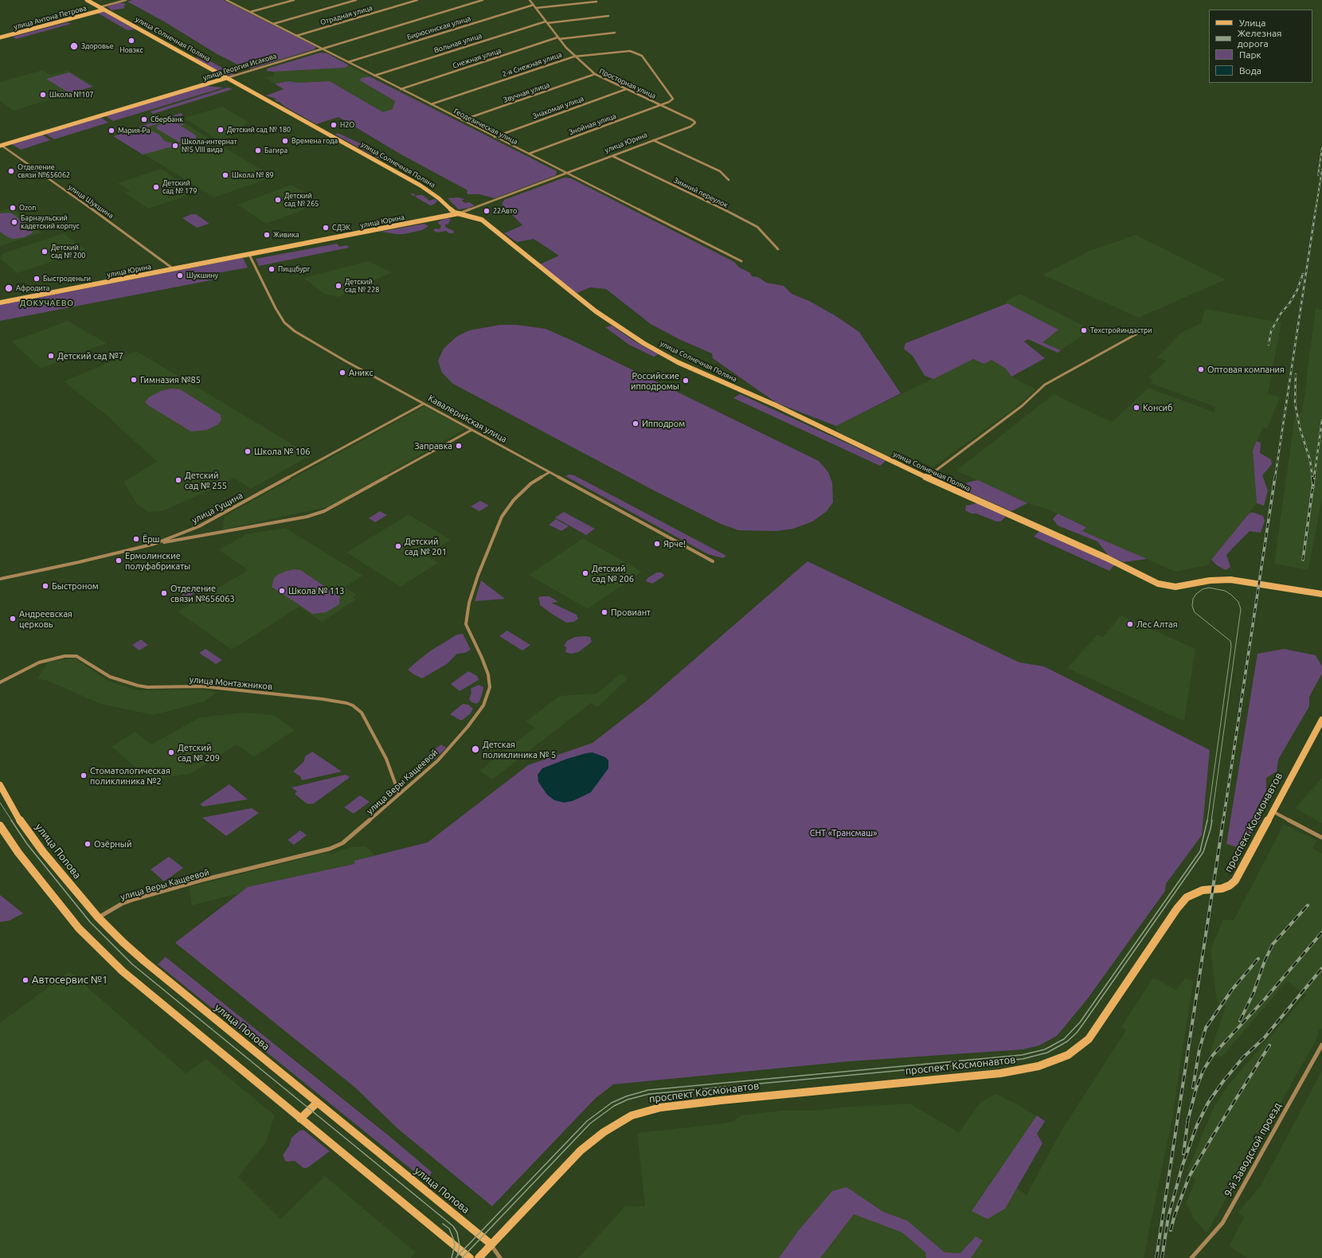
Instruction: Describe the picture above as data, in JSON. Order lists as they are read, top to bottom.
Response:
{
  "streets": {
    "street": [
      "Отрадная улица",
      "улица Антона Петрова",
      "Бирюсинская улица",
      "улица Солнечная Поляна",
      "Вольная улица",
      "Снежная улица",
      "2-я Снежная улица",
      "улица Георгия Исакова",
      "Просторная улица",
      "Звучная улица",
      "Знакомая улица",
      "Знойная улица",
      "Геодезическая улица",
      "улица Юрина",
      "Зимний переулок",
      "улица Шукшина",
      "Кавалерийская улица",
      "улица Гущина",
      "улица Монтажников",
      "улица Веры Кащеевой",
      "проспект Космонавтов",
      "улица Попова",
      "9-й Заводской проезд"
    ]
  },
  "crossings": [
    ["Отрадная улица", "Геодезическая улица"],
    ["улица Антона Петрова", "улица Солнечная Поляна"],
    ["Бирюсинская улица", "Просторная улица"],
    ["Бирюсинская улица", "Геодезическая улица"],
    ["улица Солнечная Поляна", "улица Георгия Исакова"],
    ["улица Солнечная Поляна", "улица Юрина"],
    ["Вольная улица", "Просторная улица"],
    ["Вольная улица", "Геодезическая улица"],
    ["Снежная улица", "Просторная улица"],
    ["Снежная улица", "Геодезическая улица"],
    ["2-я Снежная улица", "Просторная улица"],
    ["2-я Снежная улица", "Знойная улица"],
    ["2-я Снежная улица", "Геодезическая улица"],
    ["улица Георгия Исакова", "Геодезическая улица"],
    ["улица Георгия Исакова", "улица Шукшина"],
    ["Просторная улица", "Звучная улица"],
    ["Просторная улица", "Знакомая улица"],
    ["Просторная улица", "Знойная улица"],
    ["Просторная улица", "улица Юрина"],
    ["Звучная улица", "Геодезическая улица"],
    ["Знакомая улица", "Геодезическая улица"],
    ["Знойная улица", "Геодезическая улица"],
    ["Геодезическая улица", "улица Юрина"],
    ["улица Юрина", "Зимний переулок"],
    ["улица Юрина", "улица Шукшина"],
    ["улица Юрина", "Кавалерийская улица"],
    ["Кавалерийская улица", "улица Гущина"],
    ["Кавалерийская улица", "улица Веры Кащеевой"],
    ["улица Монтажников", "улица Веры Кащеевой"],
    ["улица Веры Кащеевой", "улица Попова"],
    ["проспект Космонавтов", "улица Попова"]
  ],
  "districts": ["ДОКУЧАЕВО"],
  "parks": ["СНТ «Трансмаш»"],
  "places": [
    "Новэкс",
    "Здоровье",
    "Школа №107",
    "Сбербанк",
    "H2O",
    "Детский сад № 180",
    "Мария-Ра",
    "Времена года",
    "Школа-интернат №5 VIII вида",
    "Багира",
    "Отделение связи №656062",
    "Школа № 89",
    "Детский сад № 179",
    "Детский сад № 265",
    "Ozon",
    "22Авто",
    "Барнаульский кадетский корпус",
    "СДЭК",
    "Живика",
    "Детский сад № 200",
    "Пиццбург",
    "Шукшину",
    "Быстроденьги",
    "Детский сад № 228",
    "Афродита",
    "Техстройиндастри",
    "Детский сад №7",
    "Оптовая компания",
    "Аникс",
    "Гимназия №85",
    "Российские ипподромы",
    "Консиб",
    "Ипподром",
    "Заправка",
    "Школа № 106",
    "Детский сад № 255",
    "Ёрш",
    "Ярче!",
    "Детский сад № 201",
    "Ермолинские полуфабрикаты",
    "Детский сад № 206",
    "Быстроном",
    "Школа № 113",
    "Отделение связи №656063",
    "Провиант",
    "Андреевская церковь",
    "Лес Алтая",
    "Детская поликлиника № 5",
    "Детский сад № 209",
    "Стоматологическая поликлиника №2",
    "Озёрный",
    "Автосервис №1"
  ],
  "legend": [
    "Улица",
    "Железная дорога",
    "Парк",
    "Вода"
  ]
}
